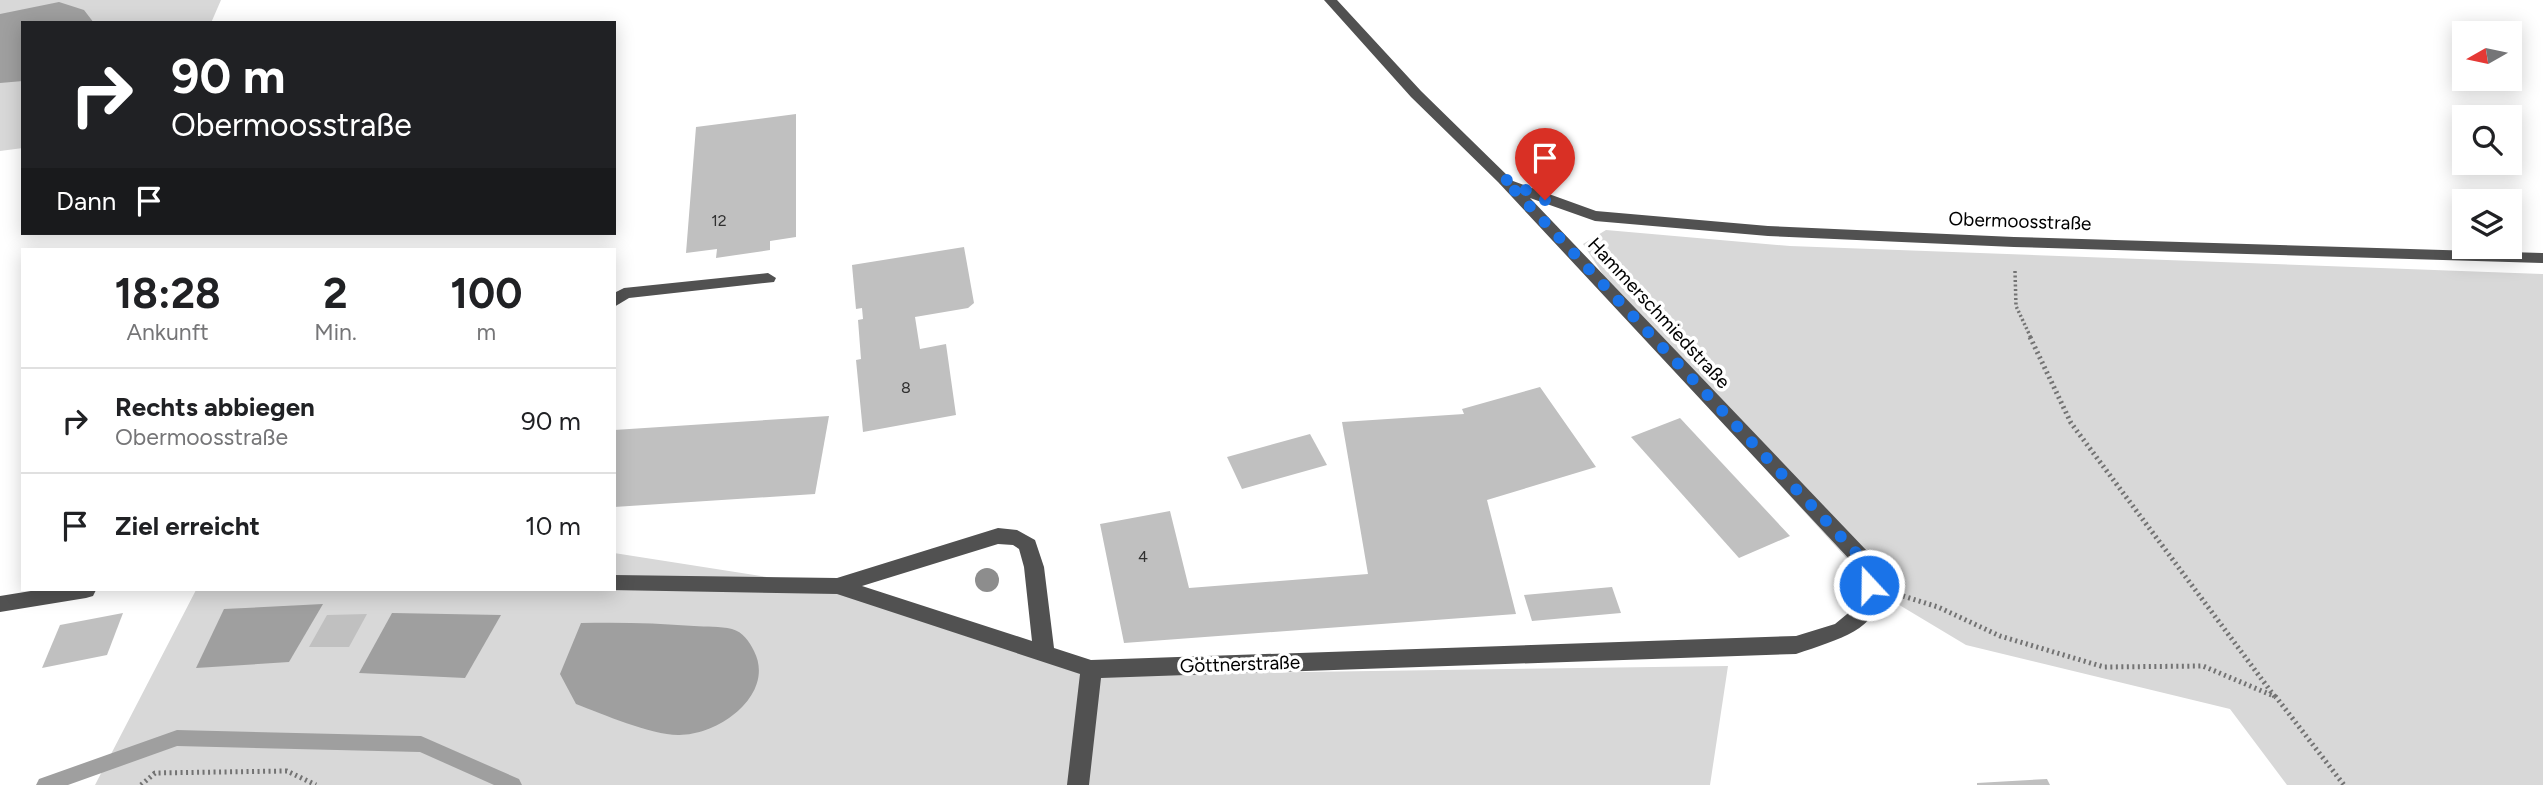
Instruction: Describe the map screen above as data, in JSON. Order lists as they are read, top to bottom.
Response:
{
  "streets": {
    "street": ["Obermoosstraße", "Hammerschmiedstraße", "Göttnerstraße"]
  },
  "crossings": [
    ["Obermoosstraße", "Hammerschmiedstraße"],
    ["Hammerschmiedstraße", "Göttnerstraße"]
  ],
  "house_numbers": ["12", "8", "4"],
  "north": "left",
  "page": {
    "turn": ["90 m", "Obermoosstraße"],
    "then": "Dann",
    "eta": [
      "18:28",
      "Ankunft",
      "2",
      "Min.",
      "100",
      "m"
    ],
    "list": [
      {
        "name": "Rechts abbiegen",
        "note": "Obermoosstraße",
        "value": "90 m"
      },
      {
        "name": "Ziel erreicht",
        "value": "10 m"
      }
    ]
  }
}
